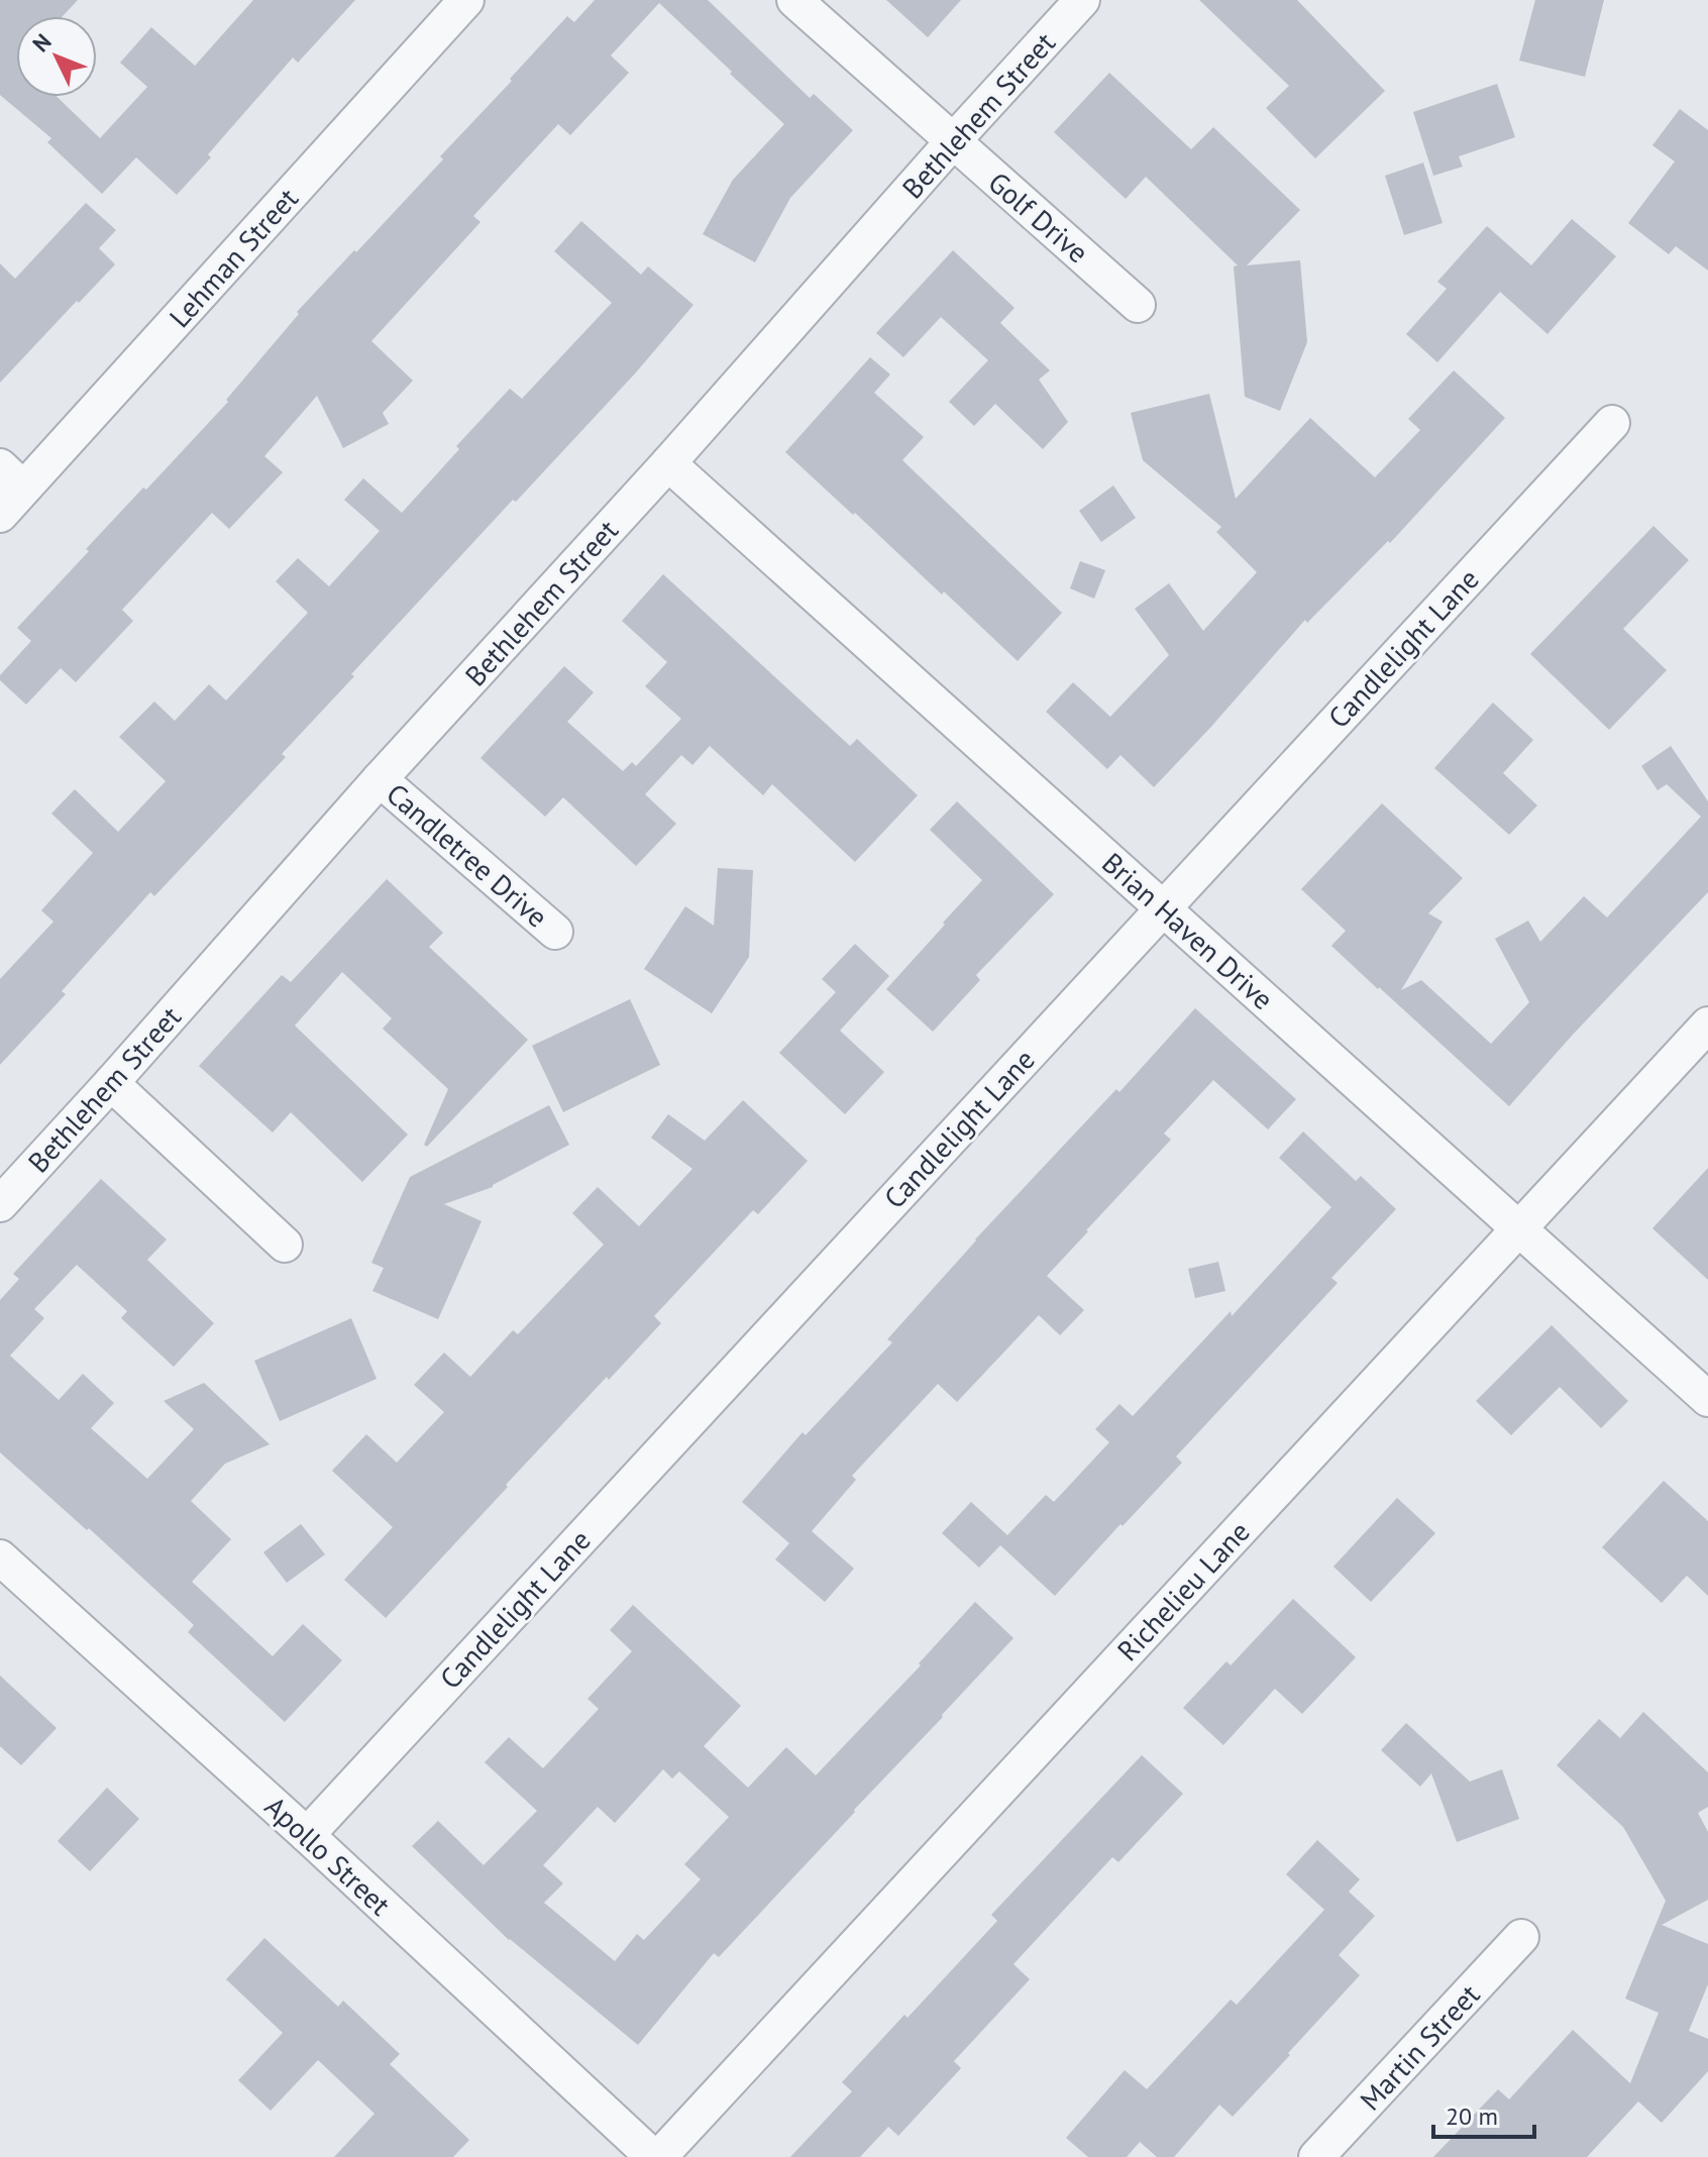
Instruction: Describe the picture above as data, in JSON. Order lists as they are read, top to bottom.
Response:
{
  "streets": {
    "street": [
      "Bethlehem Street",
      "Golf Drive",
      "Lehman Street",
      "Candlelight Lane",
      "Candletree Drive",
      "Brian Haven Drive",
      "Richelieu Lane",
      "Apollo Street",
      "Martin Street"
    ]
  },
  "crossings": [
    ["Bethlehem Street", "Golf Drive"],
    ["Bethlehem Street", "Candletree Drive"],
    ["Bethlehem Street", "Brian Haven Drive"],
    ["Candlelight Lane", "Brian Haven Drive"],
    ["Candlelight Lane", "Apollo Street"],
    ["Brian Haven Drive", "Richelieu Lane"],
    ["Richelieu Lane", "Apollo Street"]
  ],
  "scale_bar": "20 m",
  "north": "top left"
}
